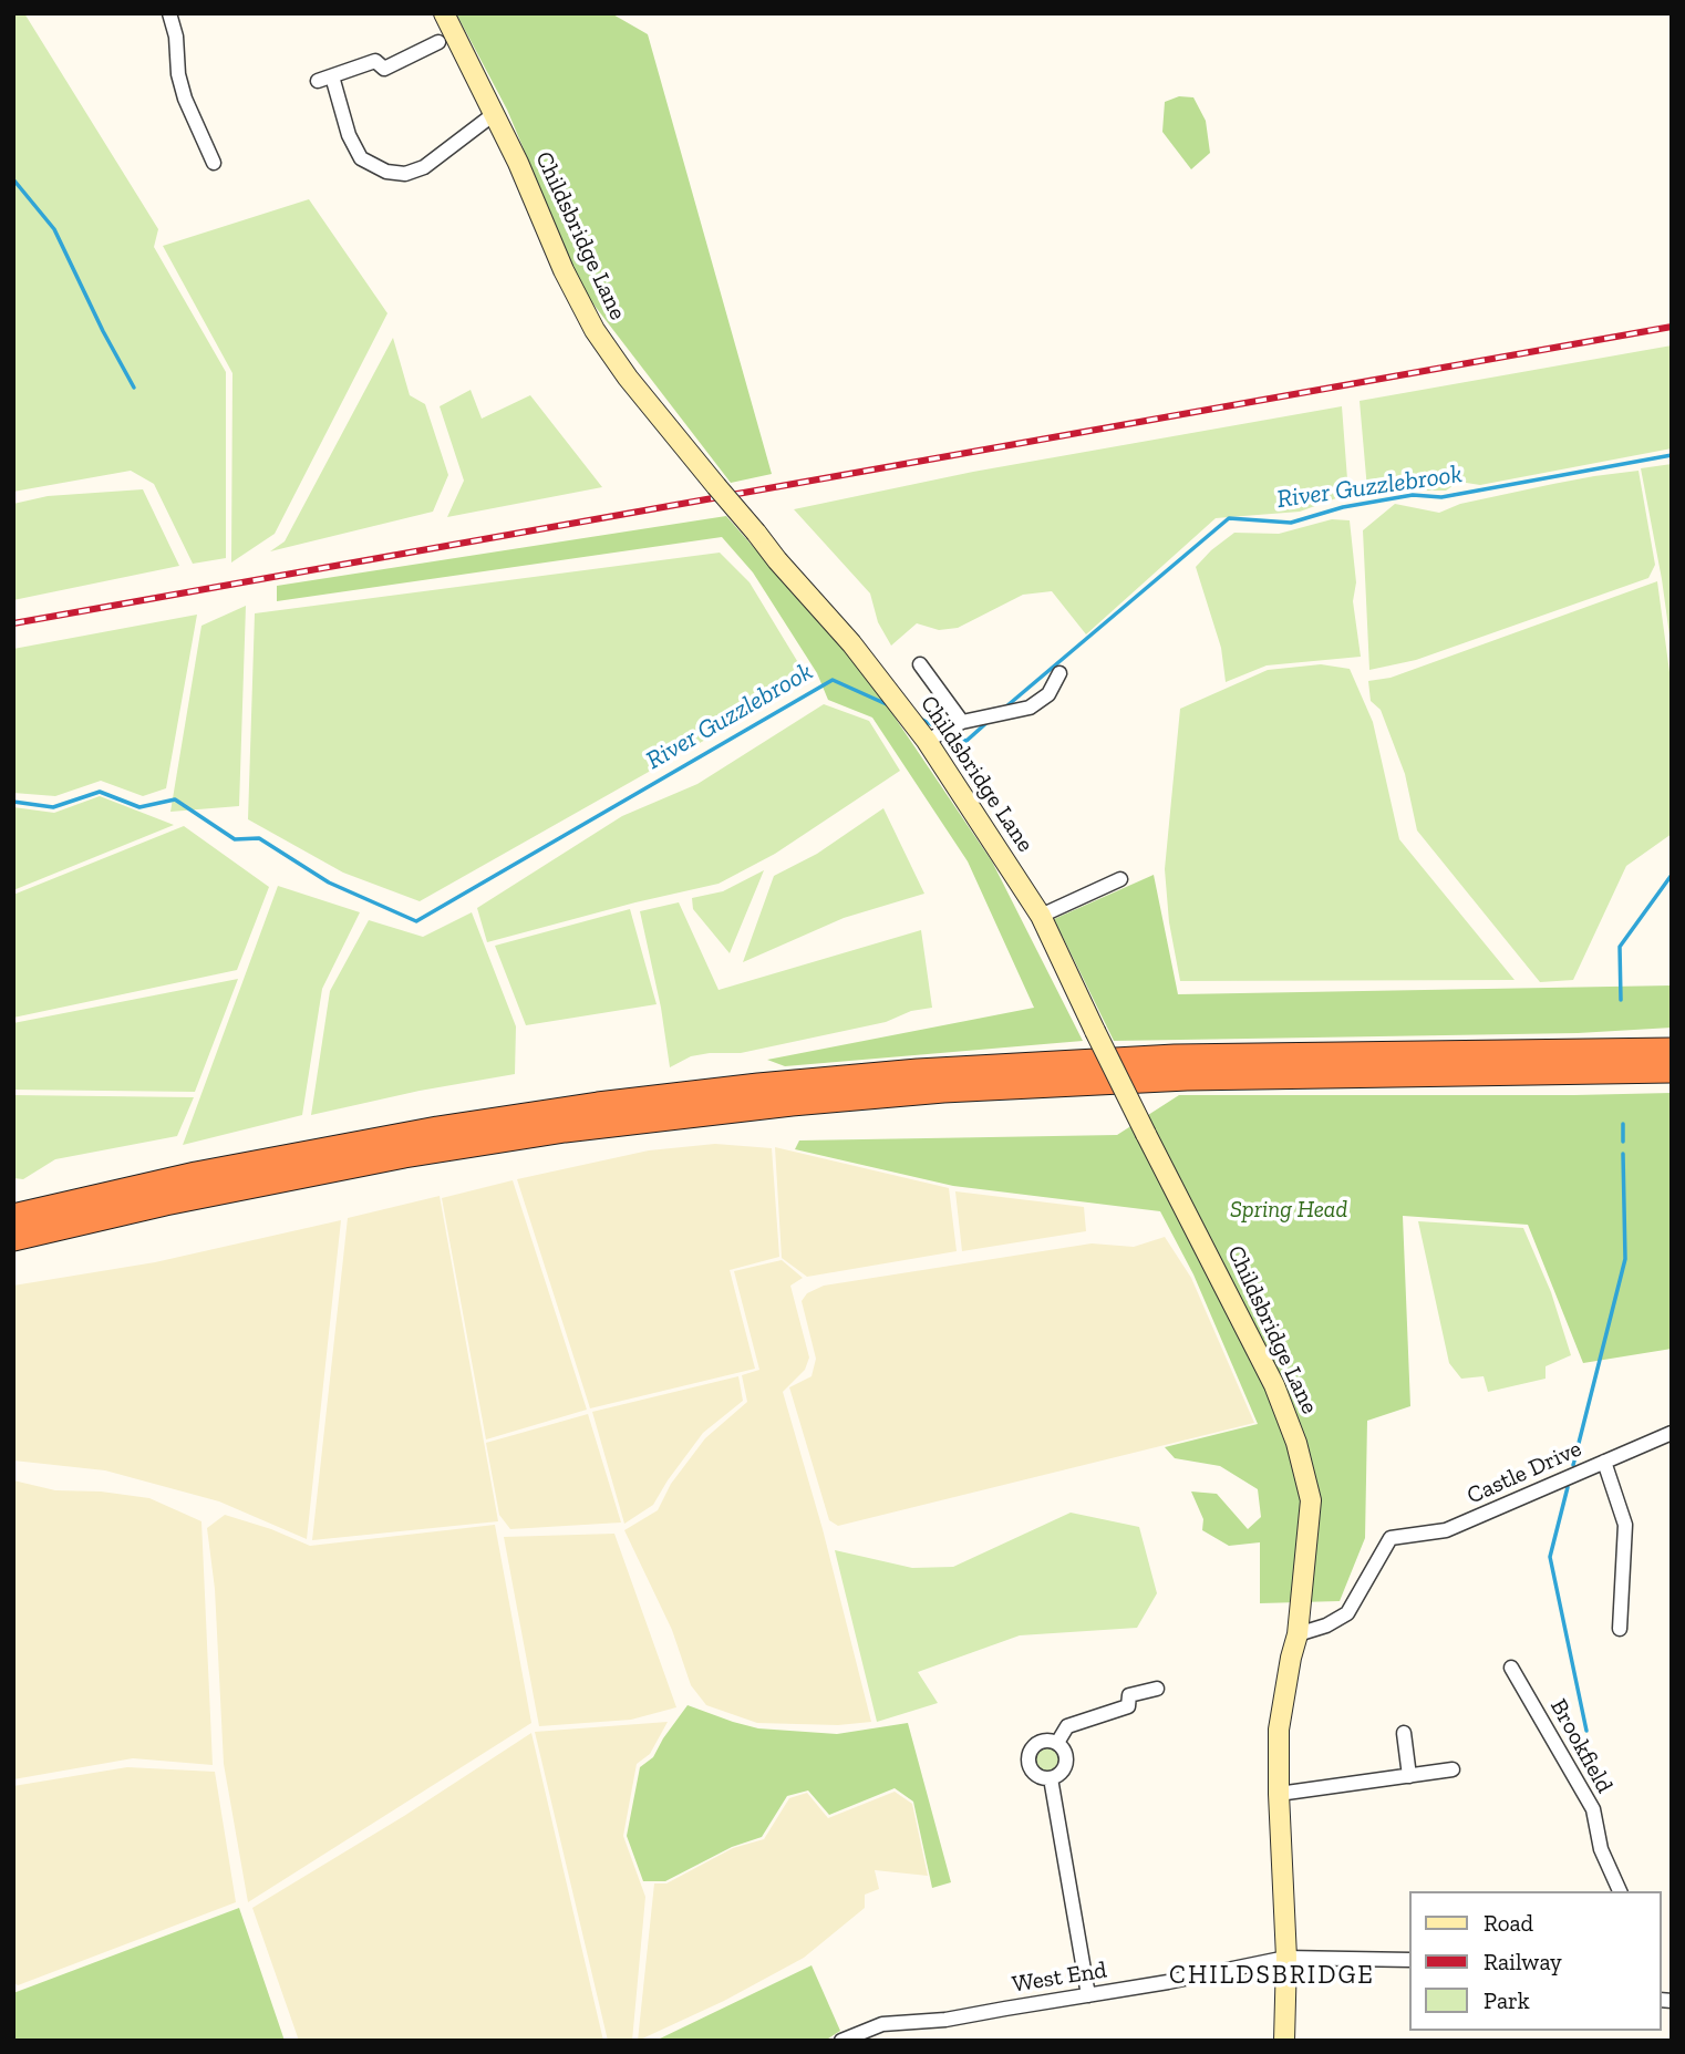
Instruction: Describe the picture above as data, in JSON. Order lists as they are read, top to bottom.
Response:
{
  "streets": {
    "street": [
      "Childsbridge Lane",
      "Castle Drive",
      "Brookfield",
      "West End"
    ]
  },
  "crossings": [
    ["Childsbridge Lane", "Castle Drive"],
    ["Childsbridge Lane", "West End"]
  ],
  "districts": ["CHILDSBRIDGE"],
  "water": ["River Guzzlebrook"],
  "parks": ["Spring Head"],
  "legend": ["Road", "Railway", "Park"]
}
